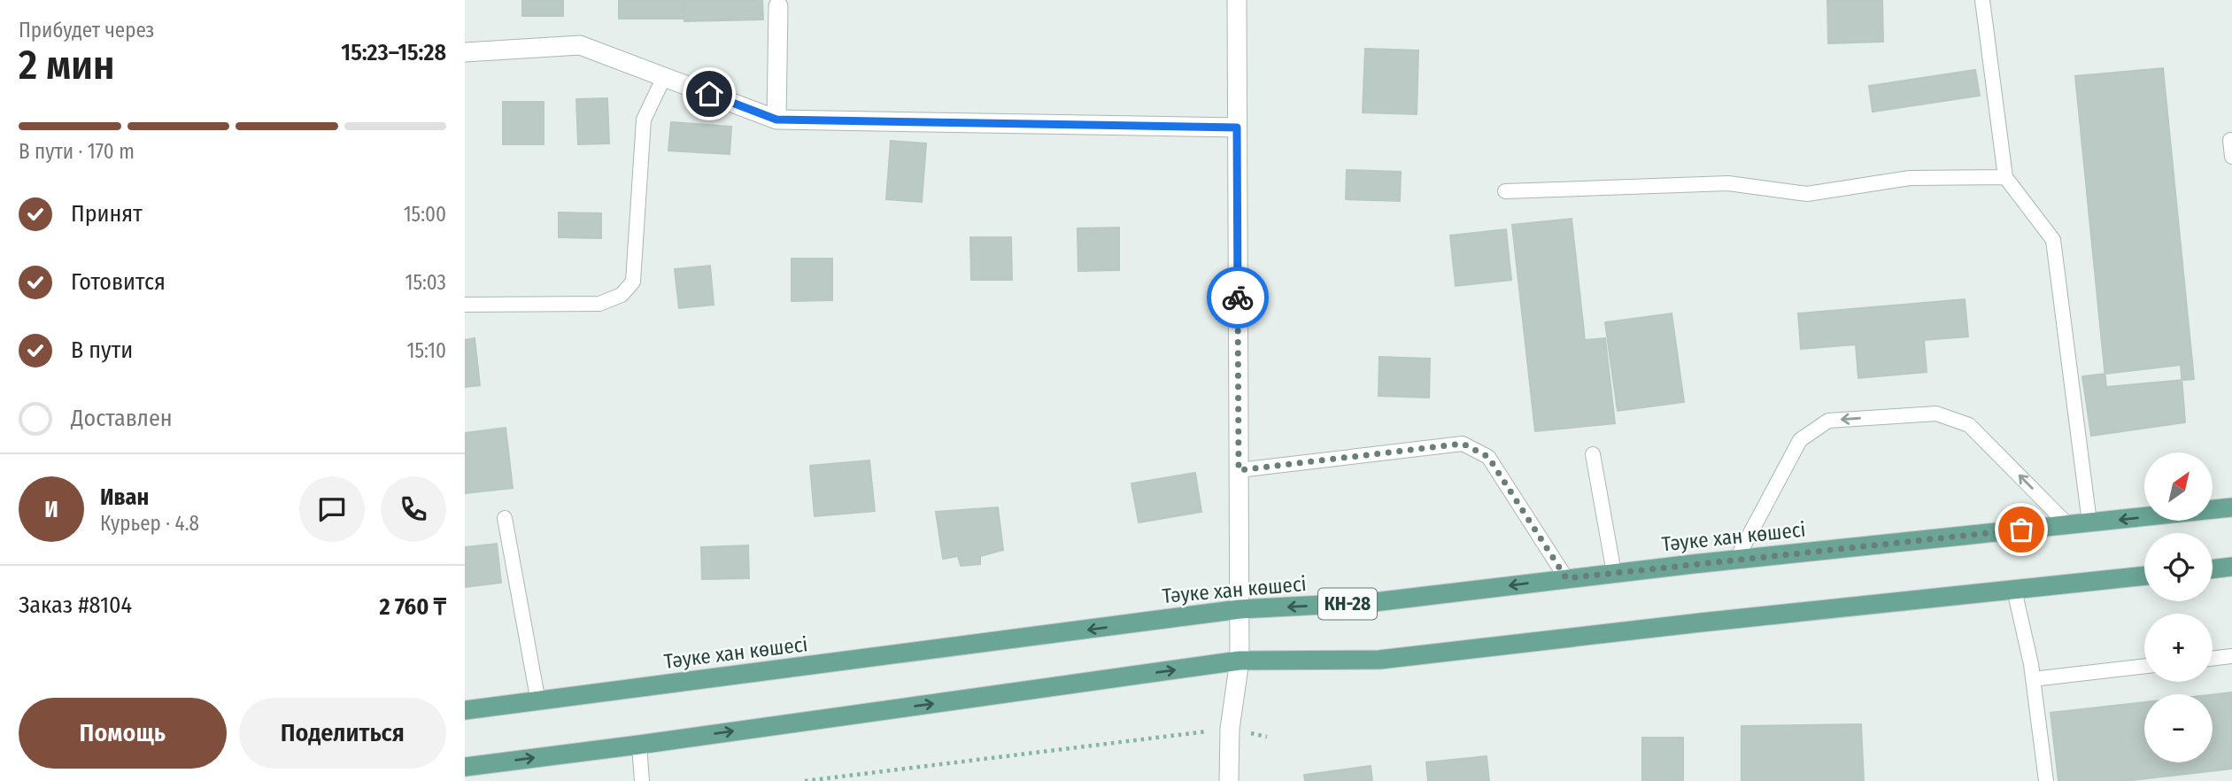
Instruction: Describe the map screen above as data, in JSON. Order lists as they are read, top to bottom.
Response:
{
  "streets": {
    "main road": ["Тәуке хан көшесі", "КН-28"]
  },
  "north": "top right",
  "page": {
    "heading": ["2 мин", "Прибудет через", "15:23–15:28"],
    "panel": [
      "Иван",
      "Курьер · 4.8",
      "Заказ #8104",
      "2 760 ₸"
    ],
    "bar": "В пути · 170 m",
    "list": [
      ["Принят", "15:00"],
      ["Готовится", "15:03"],
      ["В пути", "15:10"],
      "Доставлен"
    ],
    "map_buttons": ["+", "−"],
    "round": "И",
    "buttons": ["Помощь", "Поделиться"]
  }
}
